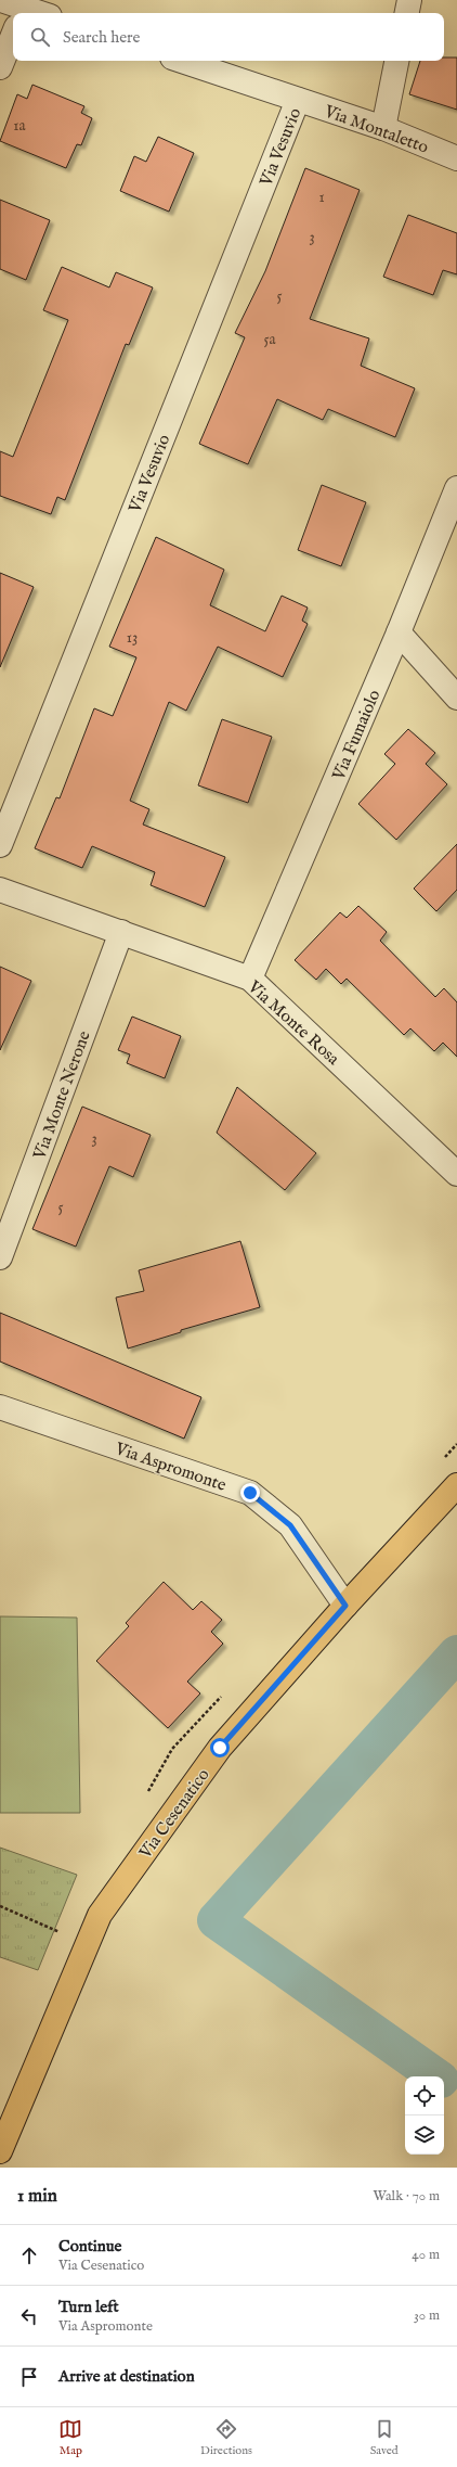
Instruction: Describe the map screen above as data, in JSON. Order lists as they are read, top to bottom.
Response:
{
  "streets": {
    "main road": ["Via Cesenatico"],
    "street": [
      "Via Montaletto",
      "Via Vesuvio",
      "Via Fumaiolo",
      "Via Monte Rosa",
      "Via Monte Nerone",
      "Via Aspromonte"
    ]
  },
  "crossings": [
    ["Via Montaletto", "Via Vesuvio"],
    ["Via Fumaiolo", "Via Monte Rosa"],
    ["Via Monte Rosa", "Via Monte Nerone"],
    ["Via Aspromonte", "Via Cesenatico"]
  ],
  "house_numbers": [
    "1a",
    "1",
    "3",
    "5",
    "5a",
    "13",
    "3",
    "5"
  ],
  "page": {
    "search": "Search here",
    "heading": ["1 min", "Walk · 70 m"],
    "list": [
      ["Continue", "Via Cesenatico", "40 m"],
      ["Turn left", "Via Aspromonte", "30 m"],
      "Arrive at destination"
    ],
    "nav": ["Map", "Directions", "Saved"]
  }
}
